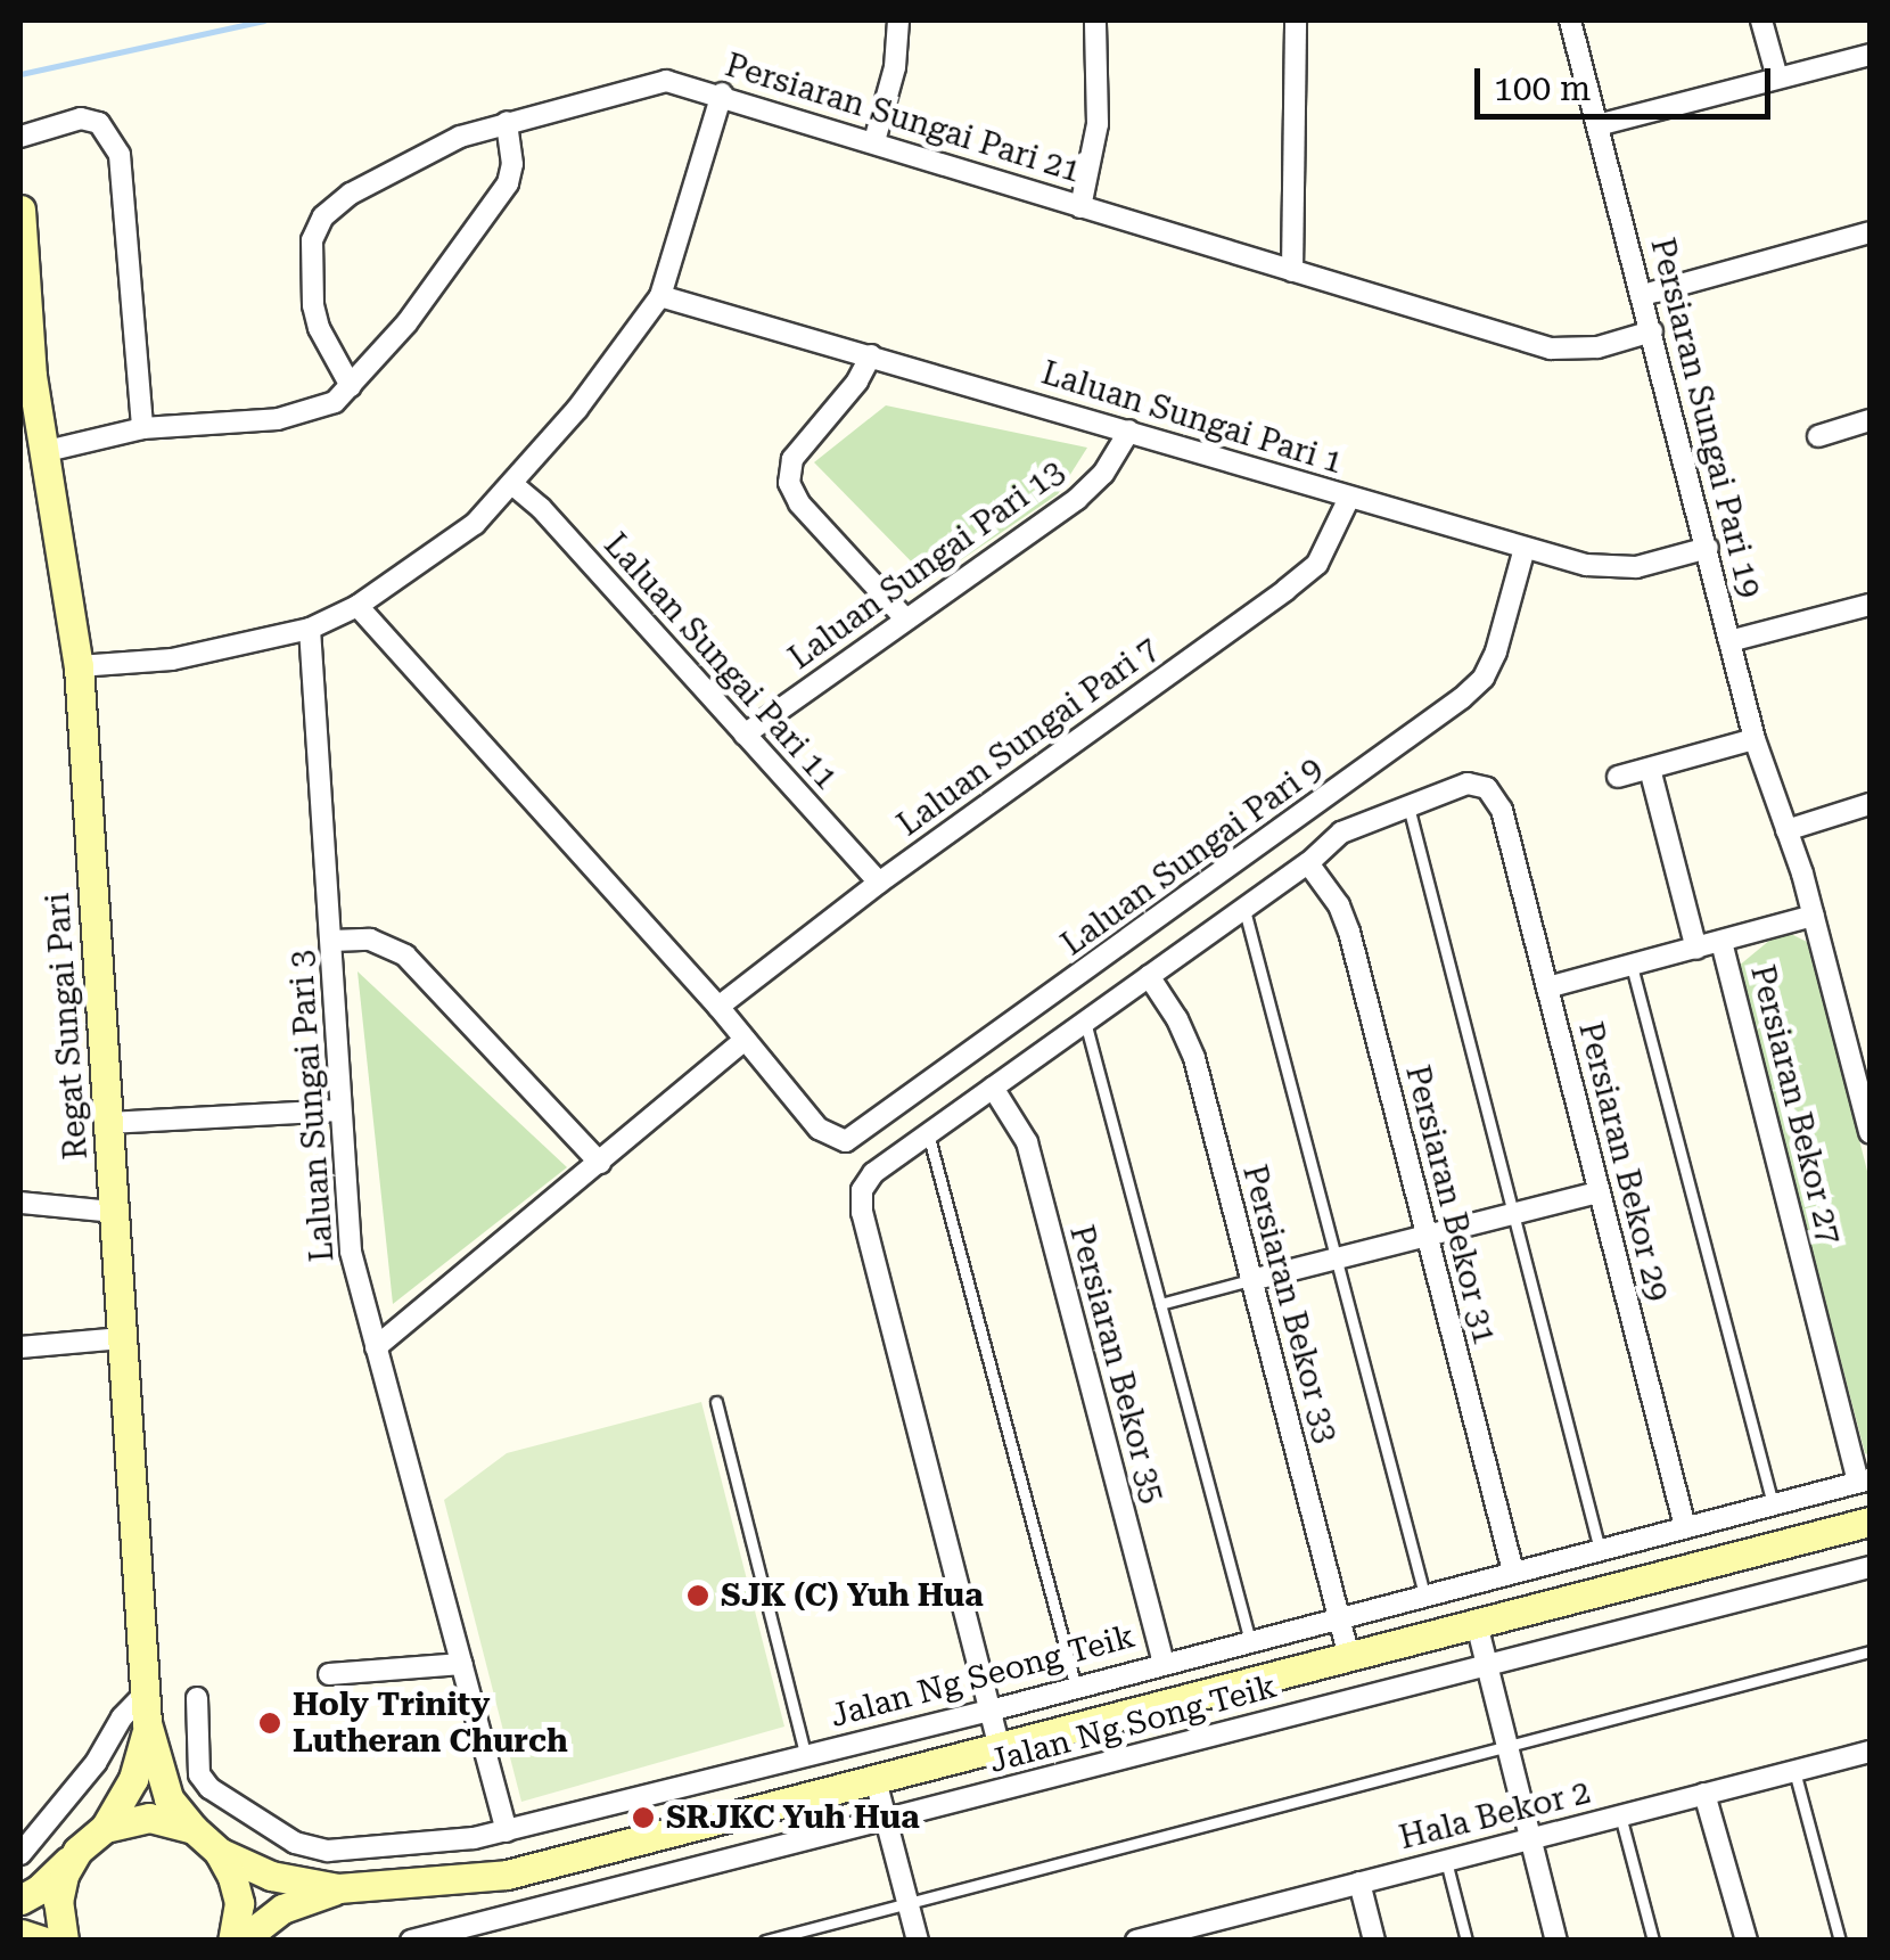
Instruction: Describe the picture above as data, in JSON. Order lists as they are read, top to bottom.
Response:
{
  "streets": {
    "main road": ["Regat Sungai Pari"],
    "street": [
      "Persiaran Sungai Pari 21",
      "Laluan Sungai Pari 1",
      "Persiaran Sungai Pari 19",
      "Laluan Sungai Pari 13",
      "Laluan Sungai Pari 11",
      "Laluan Sungai Pari 7",
      "Laluan Sungai Pari 9",
      "Persiaran Bekor 27",
      "Laluan Sungai Pari 3",
      "Persiaran Bekor 29",
      "Persiaran Bekor 31",
      "Persiaran Bekor 33",
      "Persiaran Bekor 35",
      "Jalan Ng Seong Teik",
      "Jalan Ng Song Teik",
      "Hala Bekor 2"
    ]
  },
  "crossings": [
    ["Persiaran Sungai Pari 21", "Persiaran Sungai Pari 19"],
    ["Laluan Sungai Pari 1", "Persiaran Sungai Pari 19"],
    ["Laluan Sungai Pari 1", "Laluan Sungai Pari 13"],
    ["Laluan Sungai Pari 1", "Laluan Sungai Pari 7"],
    ["Laluan Sungai Pari 1", "Laluan Sungai Pari 9"],
    ["Laluan Sungai Pari 13", "Laluan Sungai Pari 11"],
    ["Laluan Sungai Pari 11", "Laluan Sungai Pari 7"],
    ["Persiaran Bekor 27", "Jalan Ng Seong Teik"],
    ["Laluan Sungai Pari 3", "Jalan Ng Seong Teik"],
    ["Persiaran Bekor 29", "Jalan Ng Seong Teik"],
    ["Persiaran Bekor 31", "Jalan Ng Seong Teik"],
    ["Persiaran Bekor 33", "Jalan Ng Seong Teik"],
    ["Persiaran Bekor 35", "Jalan Ng Seong Teik"]
  ],
  "places": ["SJK (C) Yuh Hua", "Holy Trinity Lutheran Church", "SRJKC Yuh Hua"],
  "scale_bar": "100 m"
}
